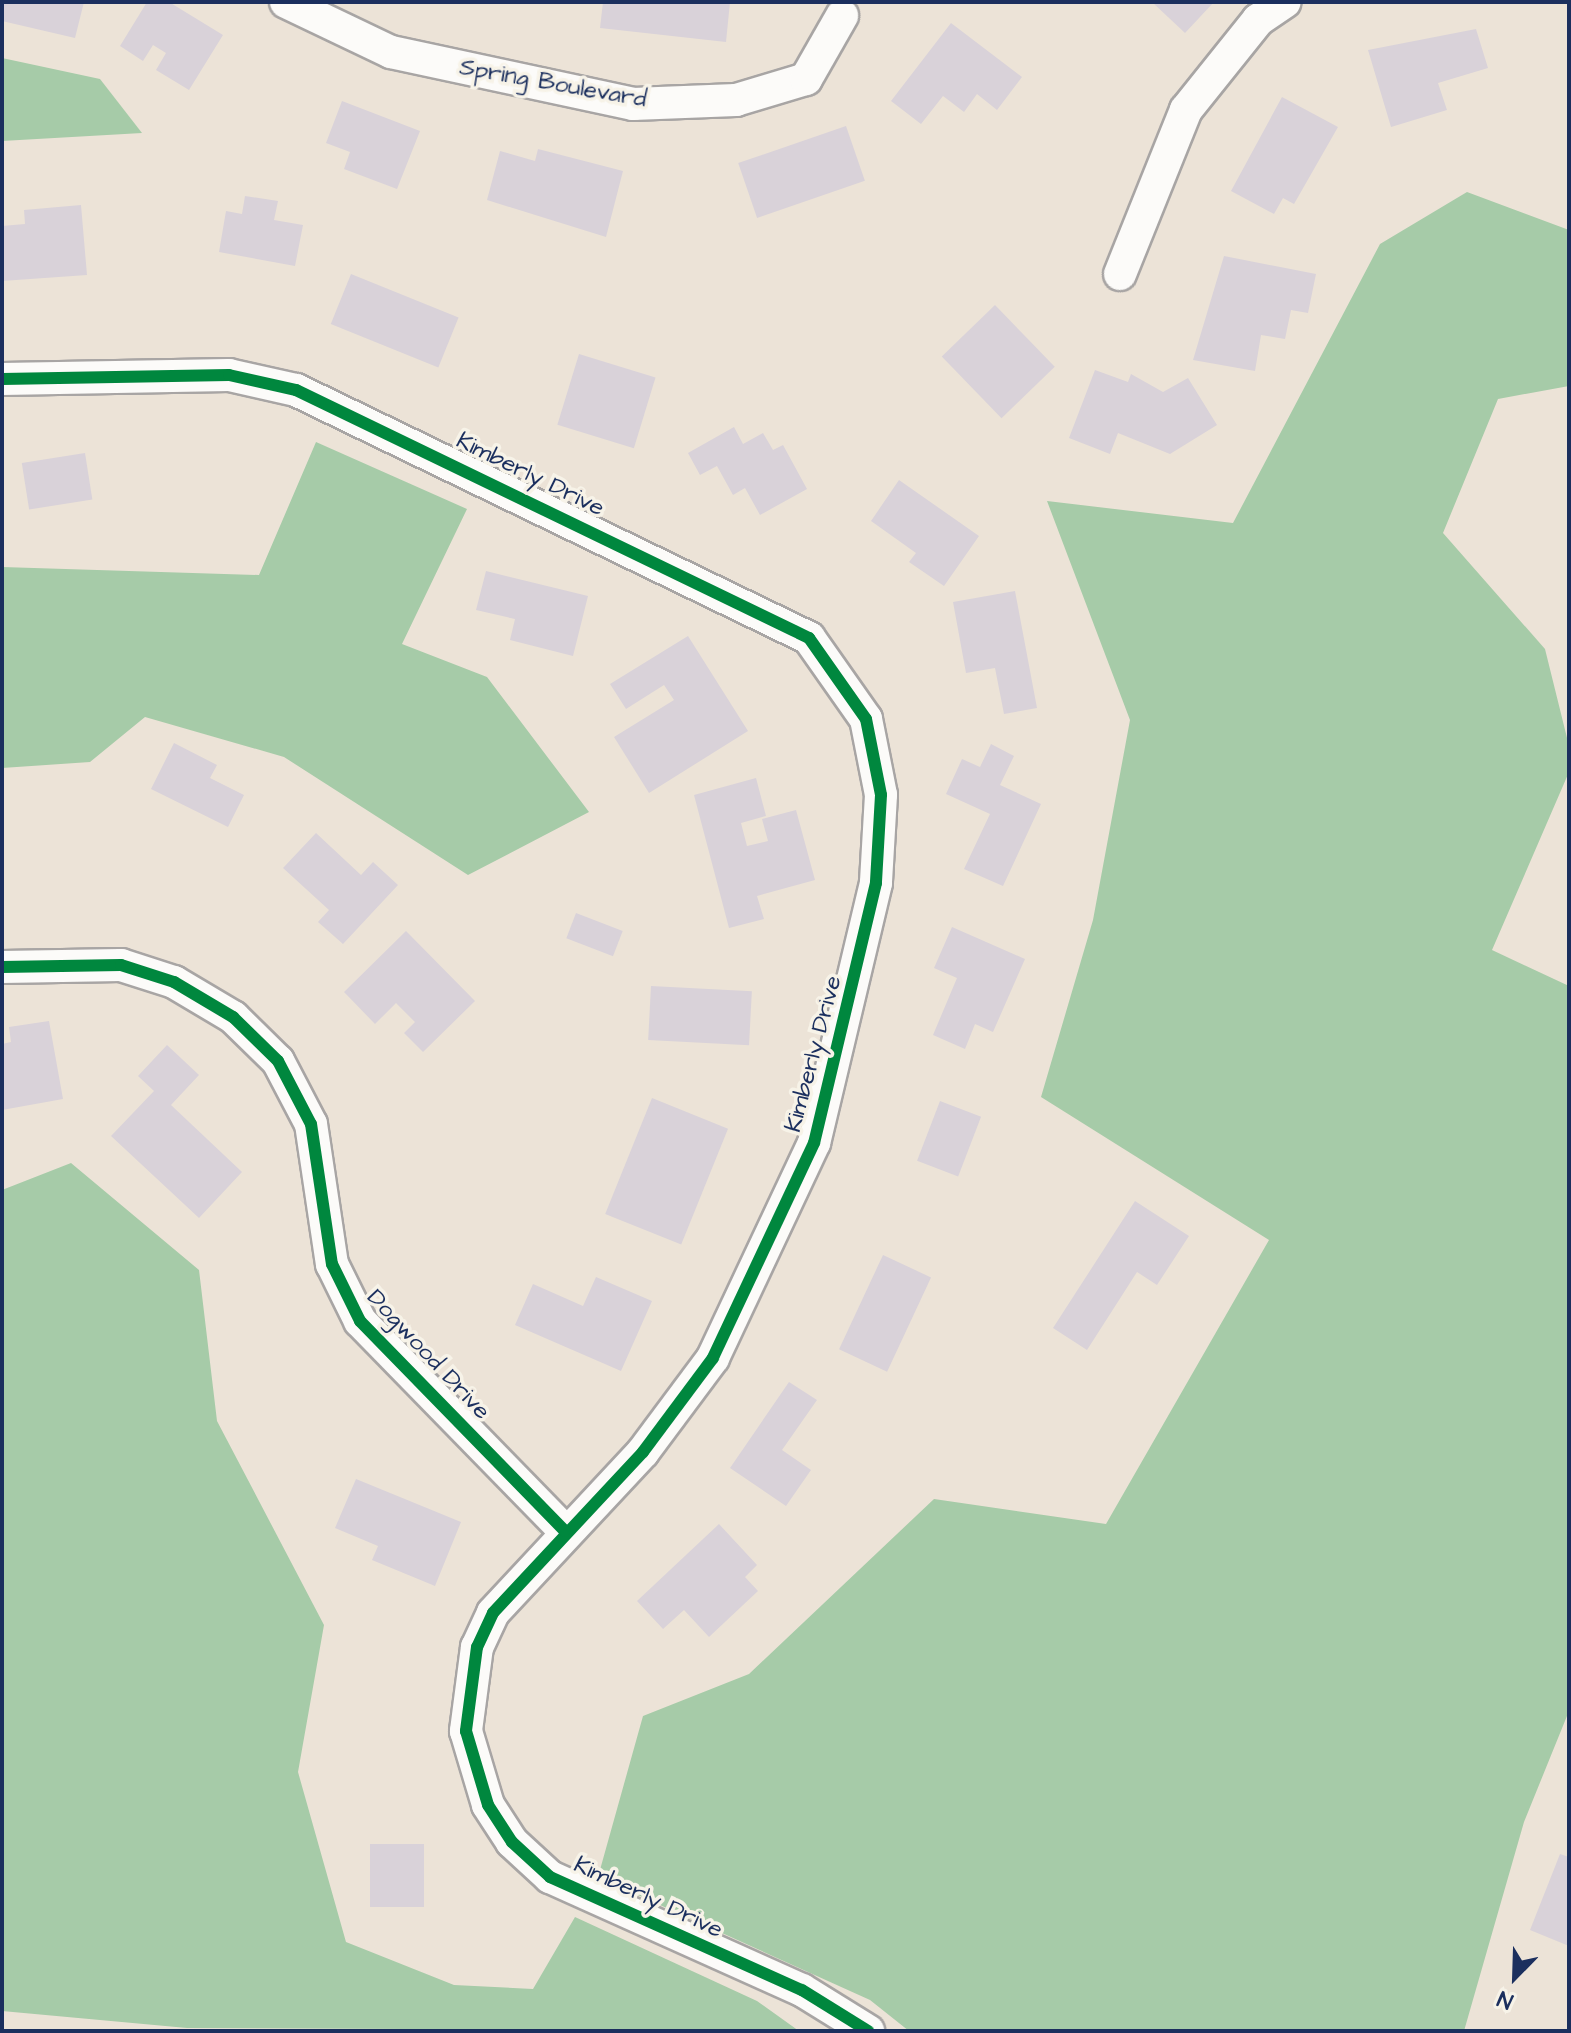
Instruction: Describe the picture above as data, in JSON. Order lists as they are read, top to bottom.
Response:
{
  "streets": {
    "street": ["Spring Boulevard", "Kimberly Drive", "Dogwood Drive"]
  },
  "crossings": [
    ["Kimberly Drive", "Dogwood Drive"]
  ],
  "north": "bottom left"
}
